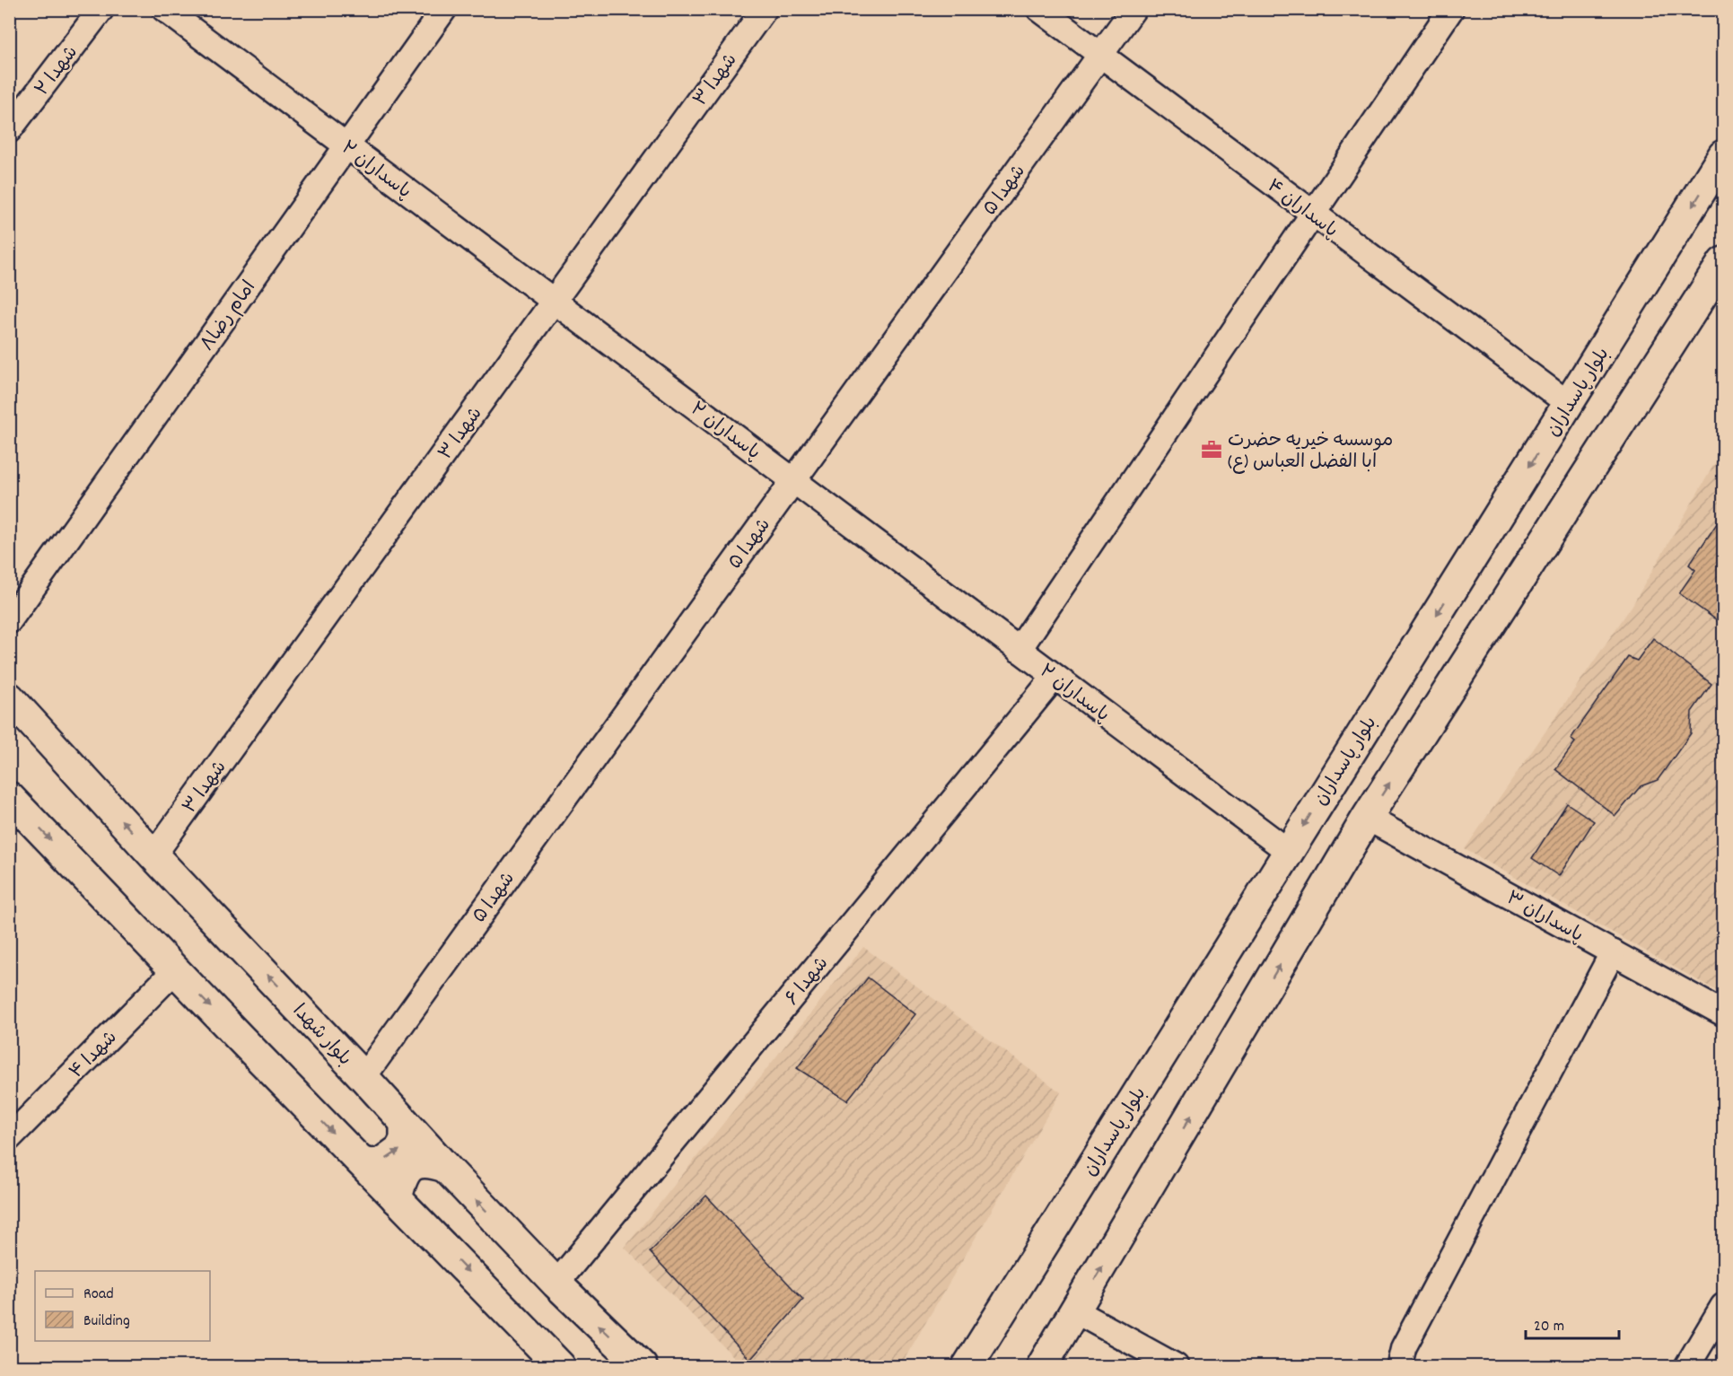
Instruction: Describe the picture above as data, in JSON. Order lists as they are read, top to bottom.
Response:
{
  "streets": {
    "main road": ["بلوار پاسداران", "بلوار شهدا"],
    "street": [
      "شهدا ۲",
      "شهدا ۳",
      "پاسداران ۲",
      "شهدا ۵",
      "پاسداران ۴",
      "امام رضا۸",
      "پاسداران ۳",
      "شهدا ۶",
      "شهدا ۴"
    ]
  },
  "crossings": [
    ["شهدا ۳", "پاسداران ۲"],
    ["شهدا ۳", "بلوار شهدا"],
    ["پاسداران ۲", "شهدا ۵"],
    ["پاسداران ۲", "امام رضا۸"],
    ["پاسداران ۲", "بلوار پاسداران"],
    ["پاسداران ۲", "شهدا ۶"],
    ["شهدا ۵", "پاسداران ۴"],
    ["شهدا ۵", "بلوار شهدا"],
    ["پاسداران ۴", "بلوار پاسداران"],
    ["شهدا ۶", "بلوار شهدا"]
  ],
  "places": {
    "office": ["موسسه خیریه حضرت ابا الفضل العباس (ع)"]
  },
  "legend": ["Road", "Building"],
  "scale_bar": "20 m"
}
